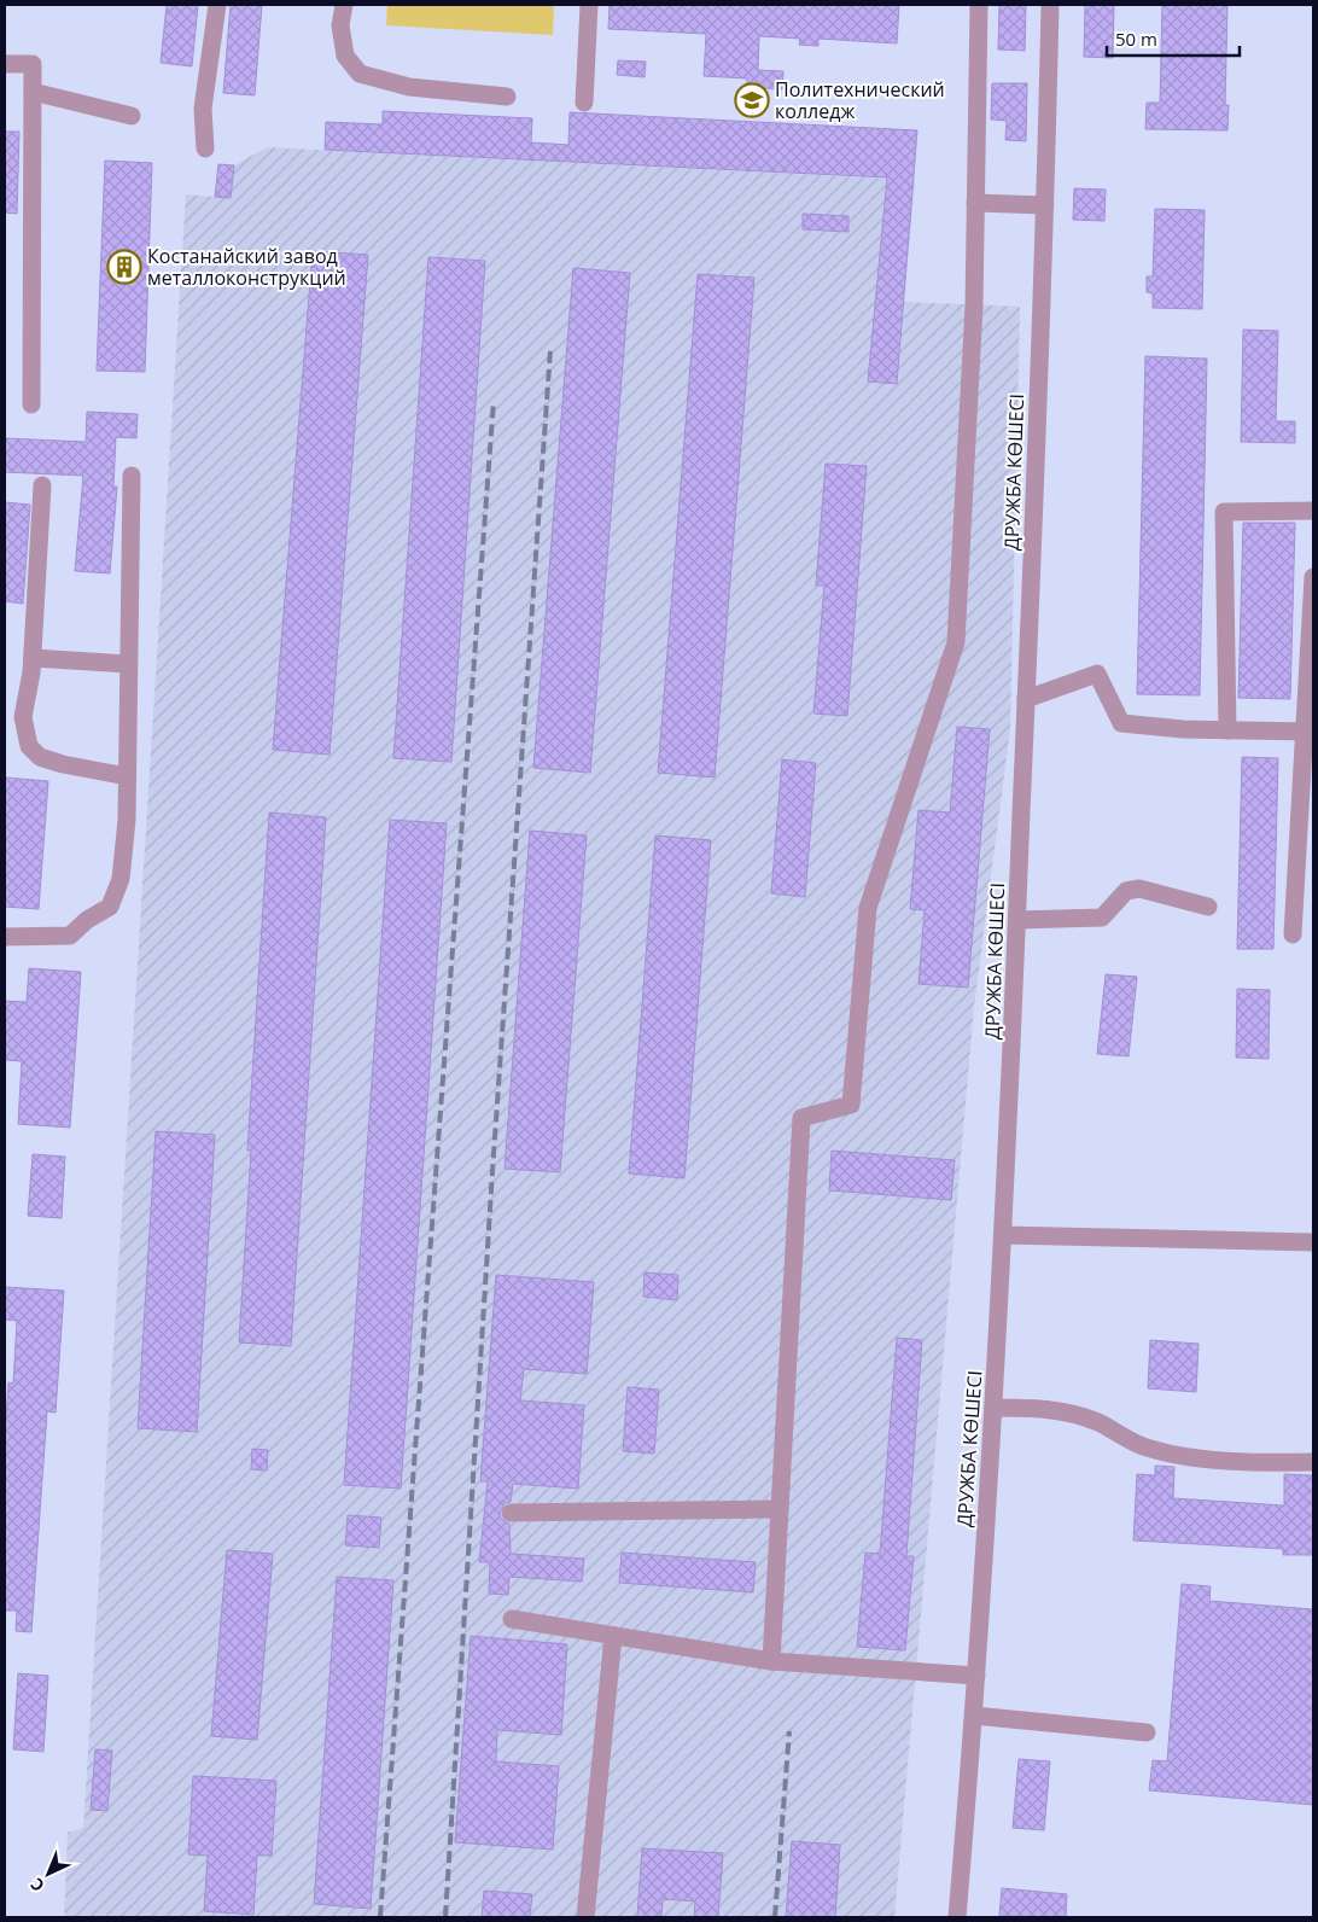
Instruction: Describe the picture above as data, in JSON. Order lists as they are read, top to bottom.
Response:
{
  "streets": {
    "street": ["ДРУЖБА КӨШЕСІ"]
  },
  "places": {
    "school or university": ["Политехнический колледж"],
    "building": ["Костанайский завод металлоконструкций"]
  },
  "scale_bar": "50 m",
  "north": "bottom left"
}
